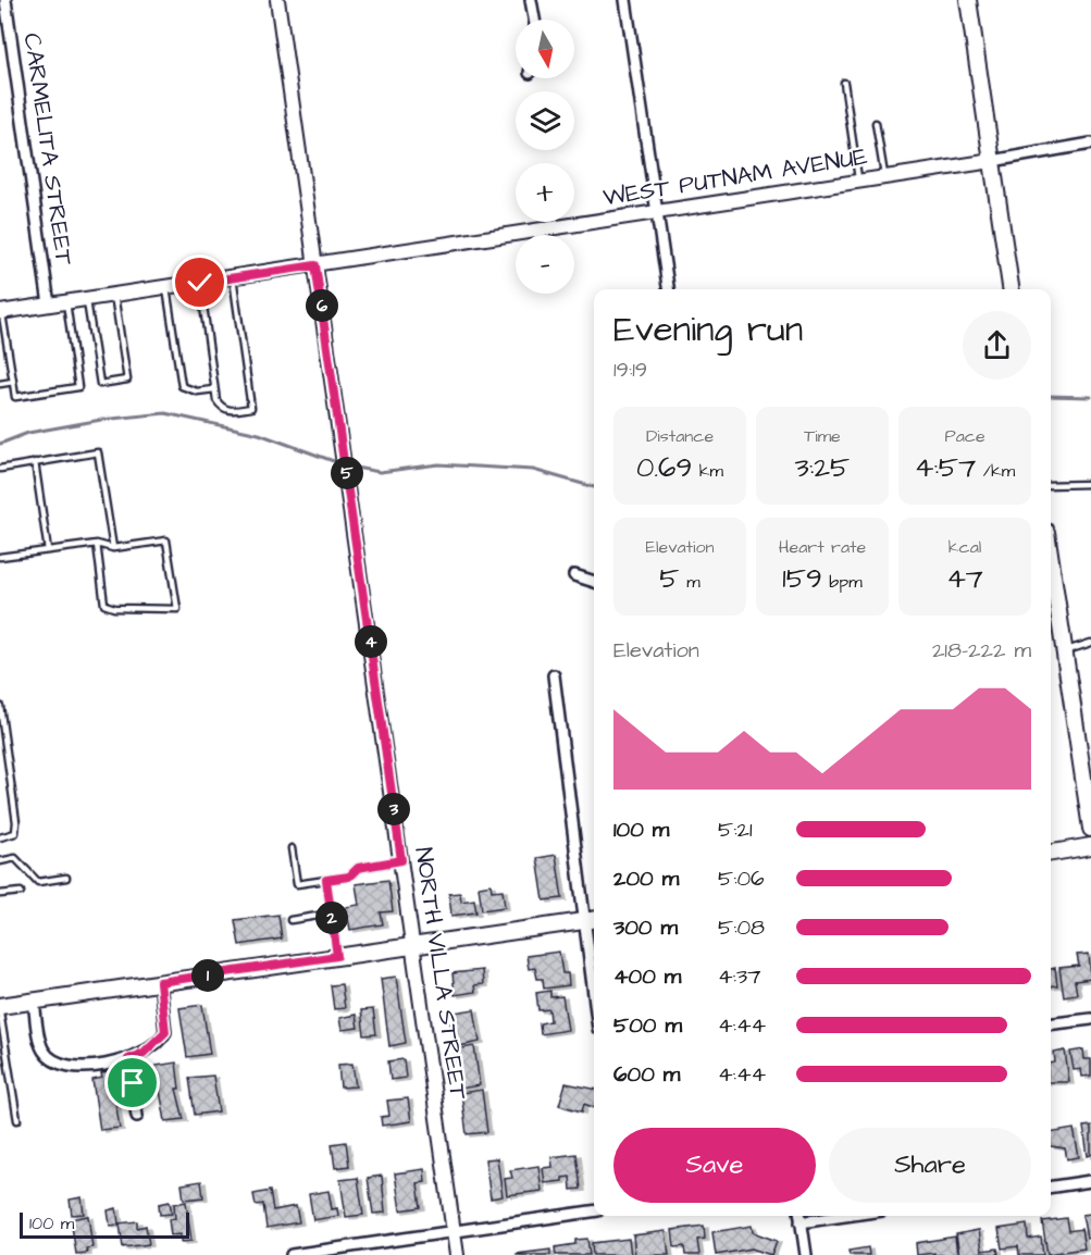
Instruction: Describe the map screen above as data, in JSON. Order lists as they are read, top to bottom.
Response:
{
  "streets": {
    "street": ["CARMELITA STREET", "WEST PUTNAM AVENUE", "NORTH VILLA STREET"]
  },
  "crossings": [
    ["CARMELITA STREET", "WEST PUTNAM AVENUE"],
    ["WEST PUTNAM AVENUE", "NORTH VILLA STREET"]
  ],
  "scale_bar": "100 m",
  "north": "bottom",
  "page": {
    "map_buttons": ["+", "−"],
    "pins": [
      "6",
      "5",
      "4",
      "3",
      "2",
      "1"
    ],
    "heading": ["Evening run", "19:19"],
    "stats": [
      ["Distance", "0.69 km"],
      ["Time", "3:25"],
      ["Pace", "4:57 /km"],
      ["Elevation", "5 m"],
      ["Heart rate", "159 bpm"],
      ["kcal", "47"]
    ],
    "chart": ["Elevation", "218–222 m"],
    "list": [
      {
        "name": "100 m",
        "note": "5:21"
      },
      {
        "name": "200 m",
        "note": "5:06"
      },
      {
        "name": "300 m",
        "note": "5:08"
      },
      {
        "name": "400 m",
        "note": "4:37"
      },
      {
        "name": "500 m",
        "note": "4:44"
      },
      {
        "name": "600 m",
        "note": "4:44"
      }
    ],
    "buttons": ["Save", "Share"],
    "scale": "100 m"
  }
}
